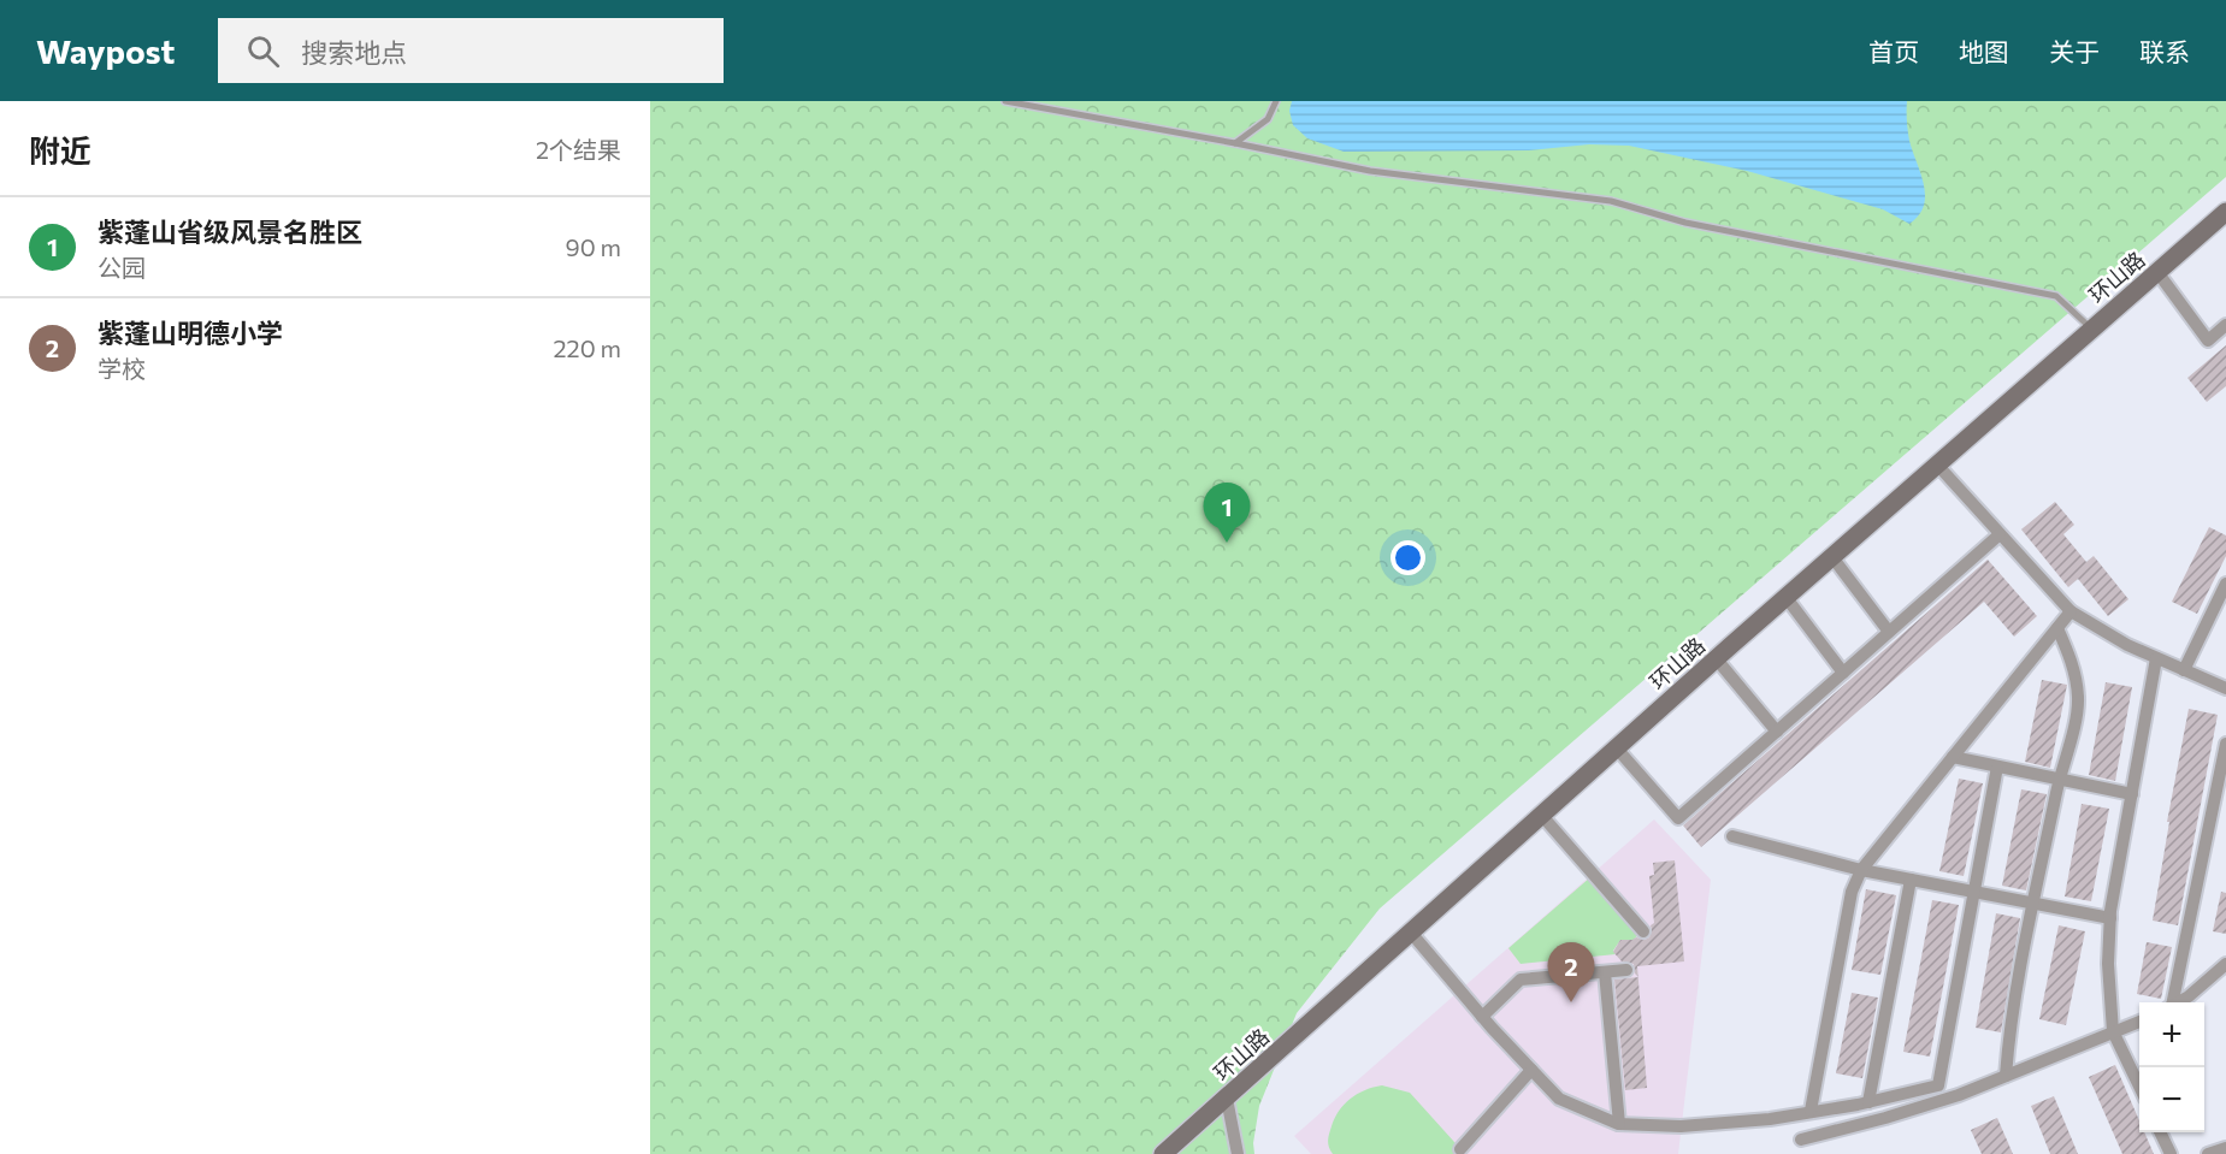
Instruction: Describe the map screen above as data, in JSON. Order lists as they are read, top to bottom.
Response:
{
  "streets": {
    "main road": ["环山路"]
  },
  "page": {
    "header": "Waypost",
    "search": "搜索地点",
    "nav": [
      "首页",
      "地图",
      "关于",
      "联系"
    ],
    "heading": ["附近", "2个结果"],
    "list": [
      {
        "mark": "1",
        "name": "紫蓬山省级风景名胜区",
        "note": "公园",
        "value": "90 m"
      },
      {
        "mark": "2",
        "name": "紫蓬山明德小学",
        "note": "学校",
        "value": "220 m"
      }
    ],
    "pins": ["1", "2"],
    "map_buttons": ["+", "−"]
  }
}
